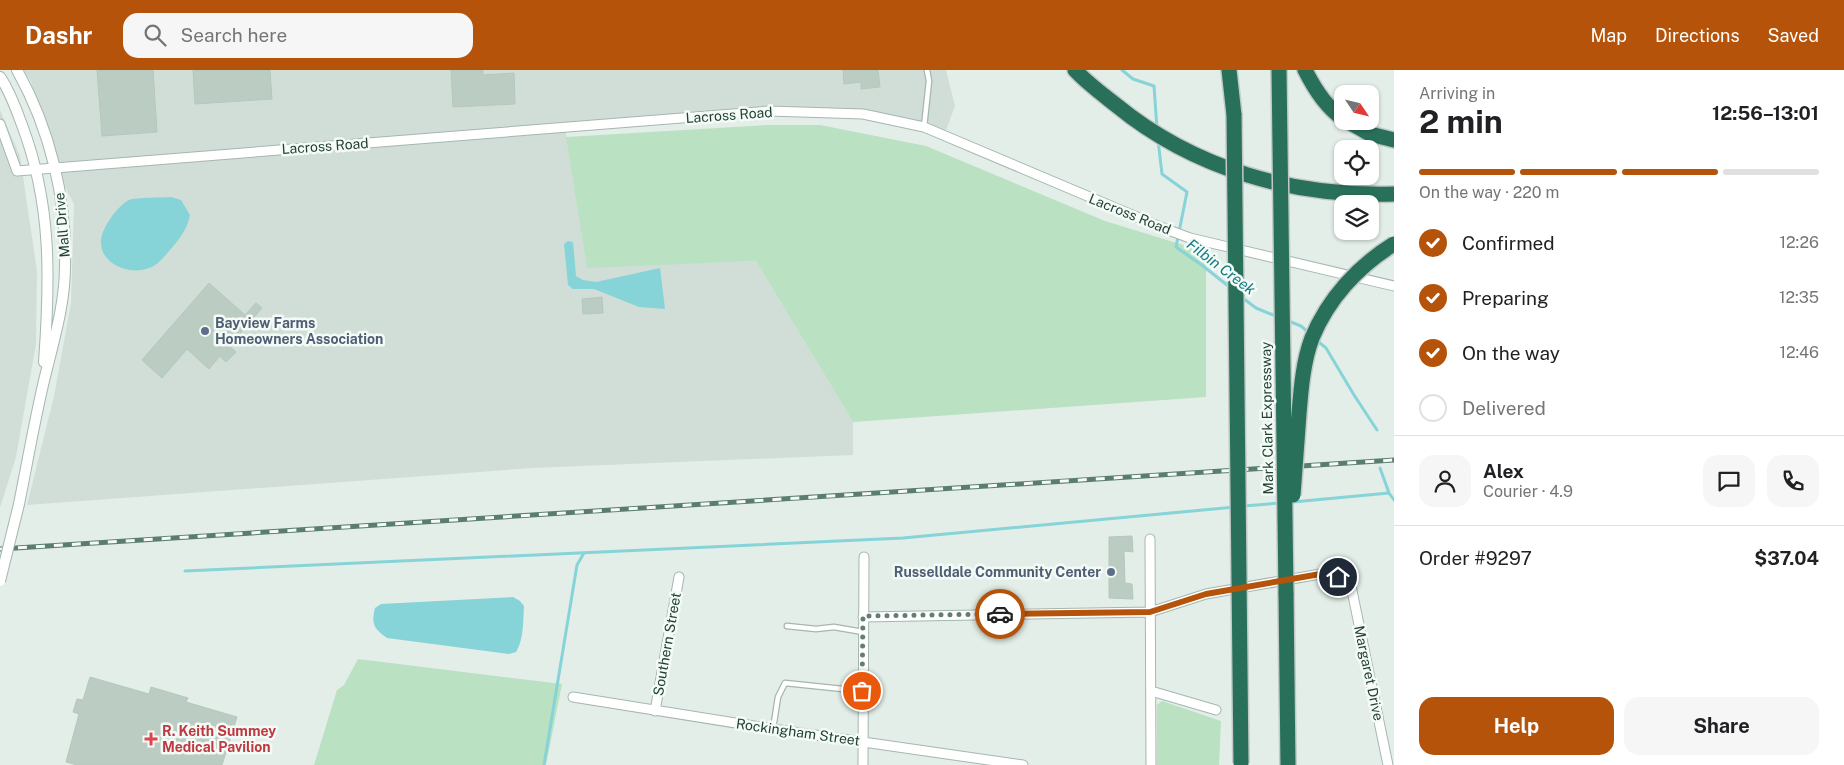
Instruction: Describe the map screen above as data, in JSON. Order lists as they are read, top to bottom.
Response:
{
  "streets": {
    "highway": ["Mark Clark Expressway"],
    "street": [
      "Lacross Road",
      "Mall Drive",
      "Southern Street",
      "Margaret Drive",
      "Rockingham Street"
    ]
  },
  "crossings": [
    ["Lacross Road", "Mall Drive"],
    ["Southern Street", "Rockingham Street"]
  ],
  "water": ["Filbin Creek"],
  "places": {
    "other": ["Bayview Farms Homeowners Association", "Russelldale Community Center"],
    "health": ["R. Keith Summey Medical Pavilion"]
  },
  "north": "bottom right",
  "page": {
    "header": "Dashr",
    "search": "Search here",
    "nav": ["Map", "Directions", "Saved"],
    "heading": ["2 min", "Arriving in", "12:56–13:01"],
    "panel": [
      "Alex",
      "Courier · 4.9",
      "Order #9297",
      "$37.04"
    ],
    "bar": "On the way · 220 m",
    "list": [
      ["Confirmed", "12:26"],
      ["Preparing", "12:35"],
      ["On the way", "12:46"],
      "Delivered"
    ],
    "buttons": ["Help", "Share"]
  }
}
